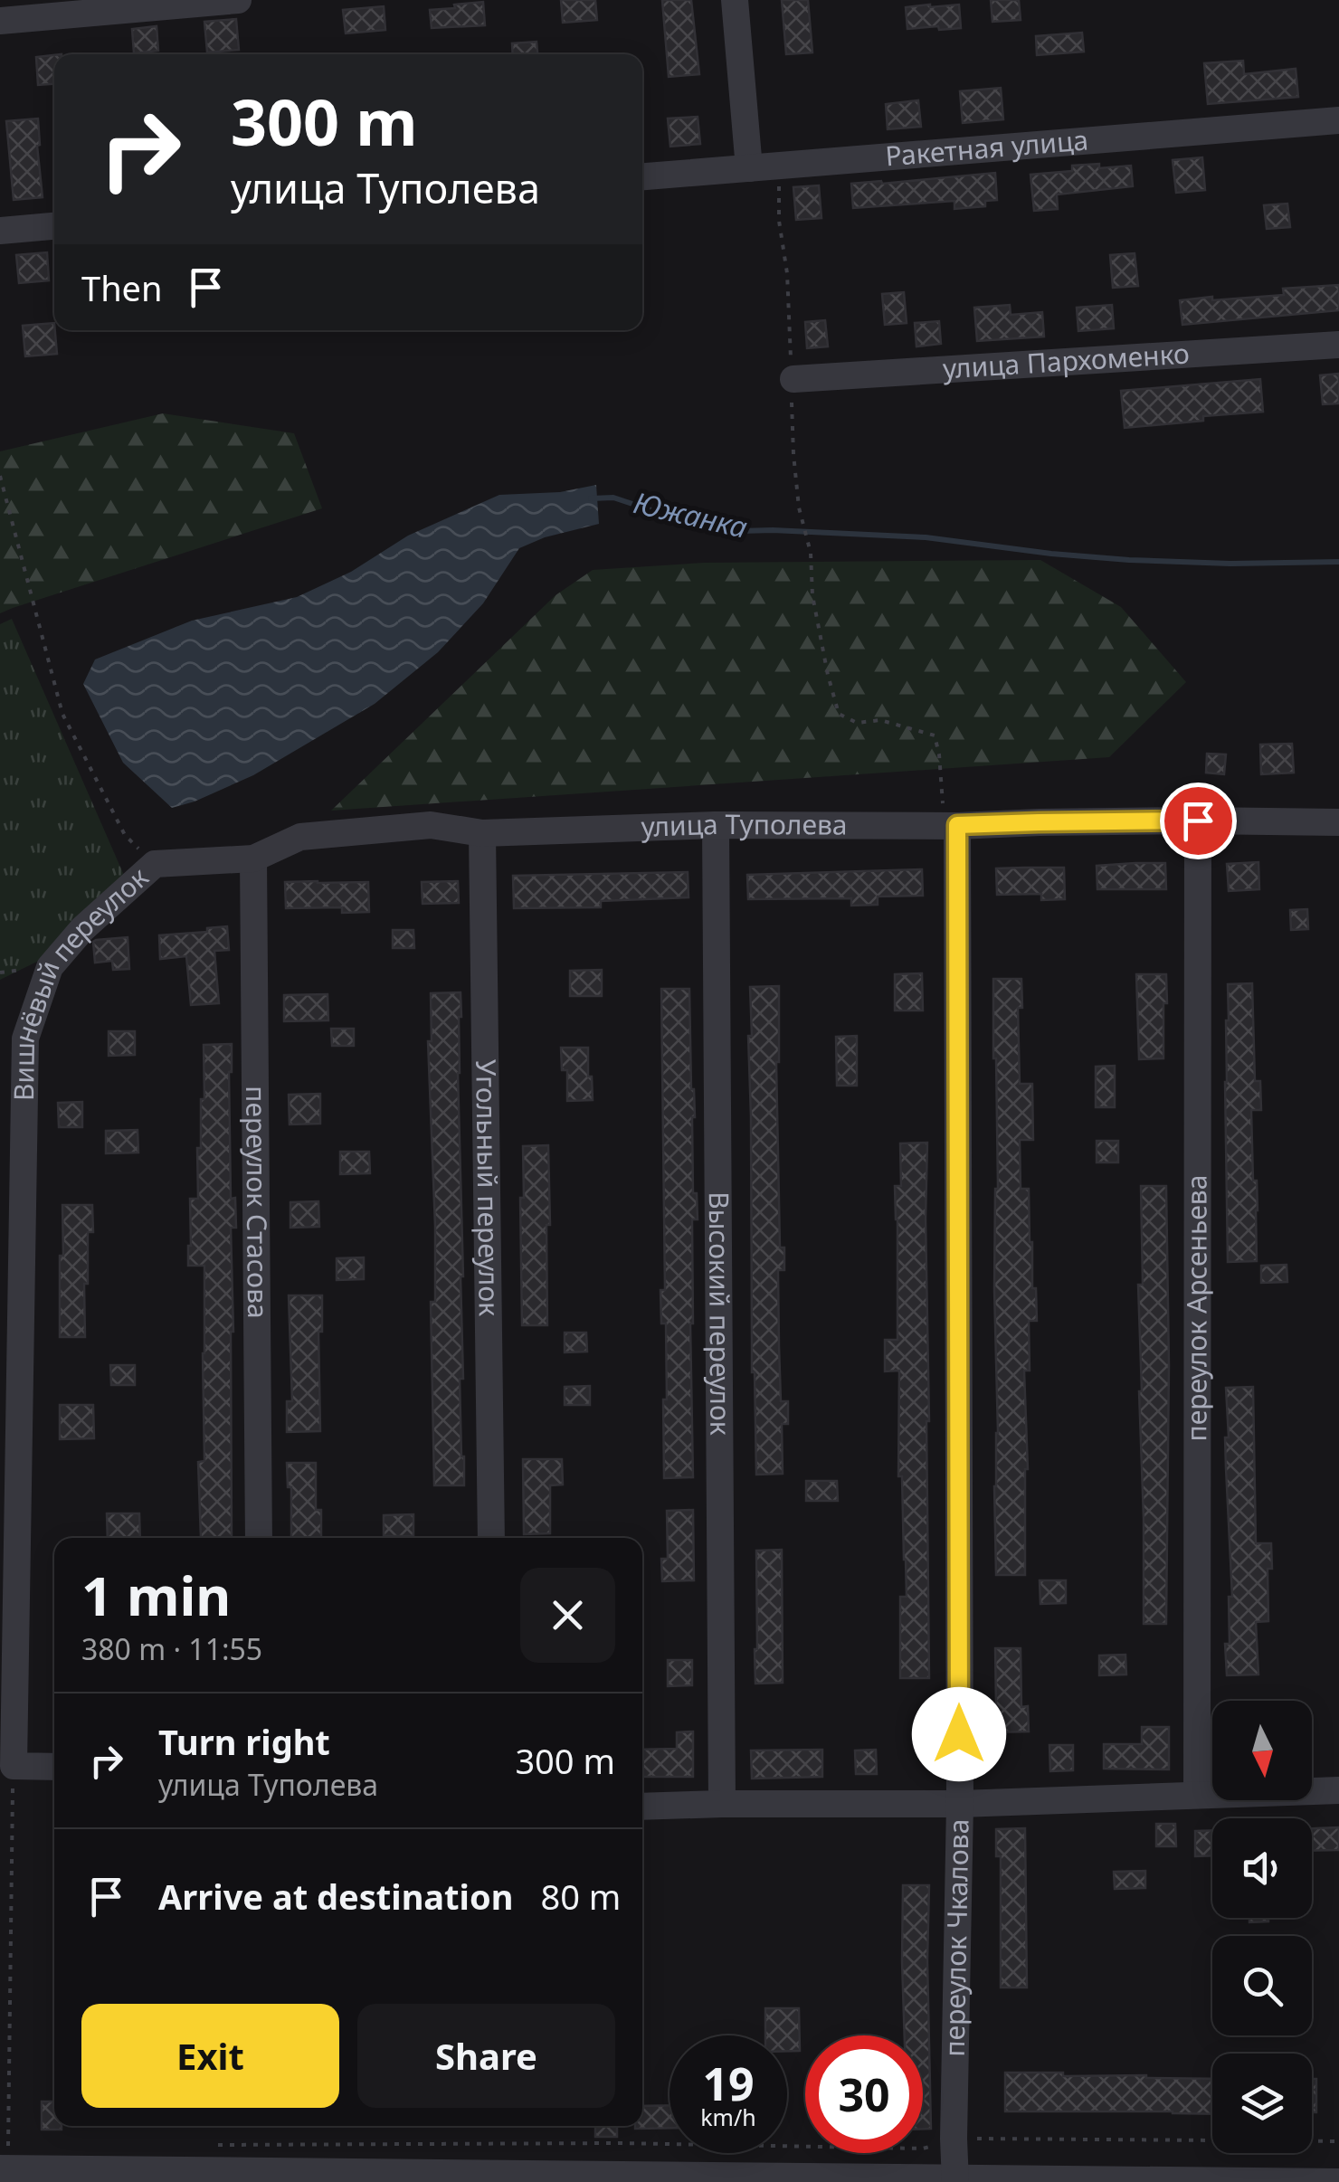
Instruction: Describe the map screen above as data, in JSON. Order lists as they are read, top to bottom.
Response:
{
  "streets": {
    "street": [
      "Ракетная улица",
      "улица Пархоменко",
      "улица Туполева",
      "Вишнёвый переулок",
      "Угольный переулок",
      "переулок Стасова",
      "переулок Арсеньева",
      "Высокий переулок",
      "переулок Чкалова"
    ]
  },
  "crossings": [
    ["улица Туполева", "Вишнёвый переулок"],
    ["улица Туполева", "Угольный переулок"],
    ["улица Туполева", "переулок Стасова"],
    ["улица Туполева", "переулок Арсеньева"],
    ["улица Туполева", "Высокий переулок"],
    ["улица Туполева", "переулок Чкалова"]
  ],
  "water": ["Южанка"],
  "north": "bottom",
  "page": {
    "turn": ["300 m", "улица Туполева"],
    "then": "Then",
    "heading": ["1 min", "380 m · 11:55"],
    "list": [
      {
        "name": "Turn right",
        "note": "улица Туполева",
        "value": "300 m"
      },
      {
        "name": "Arrive at destination",
        "value": "80 m"
      }
    ],
    "buttons": ["Exit", "Share"],
    "speed": "19 km/h",
    "limit": "30"
  }
}
